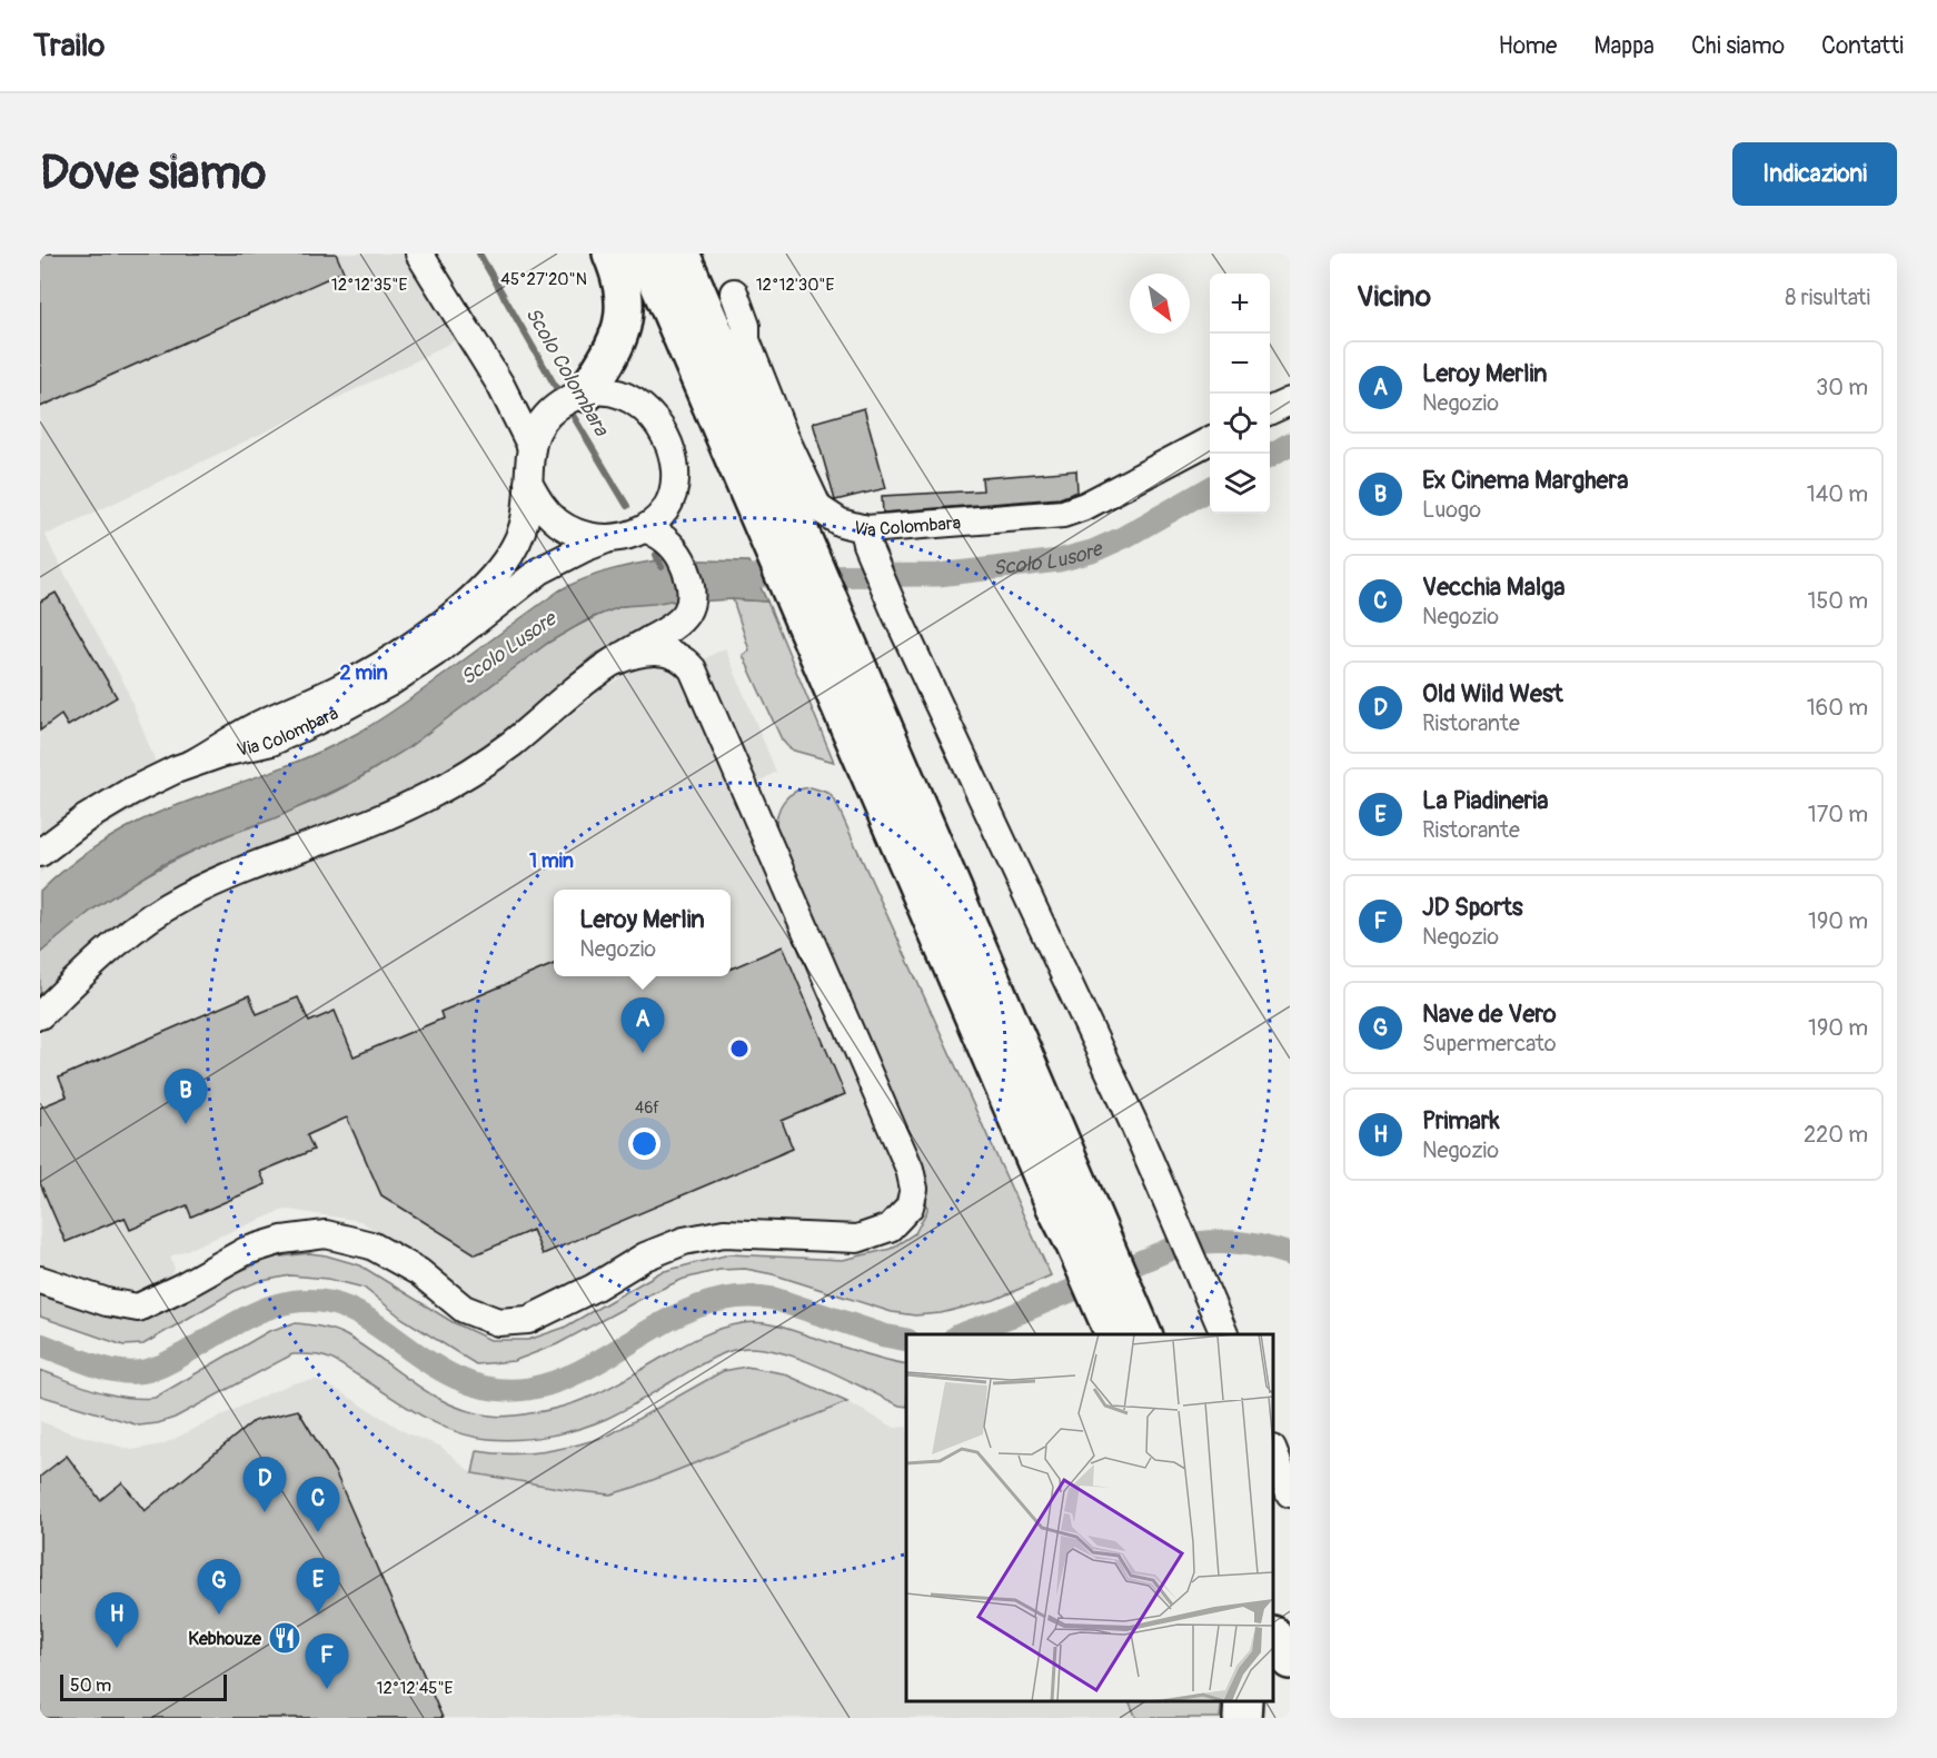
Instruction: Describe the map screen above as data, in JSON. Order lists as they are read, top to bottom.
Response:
{
  "streets": {
    "street": ["Via Colombara"]
  },
  "water": ["Scolo Colombara", "Scolo Lusore"],
  "places": {
    "restaurant": ["Kebhouze"]
  },
  "house_numbers": ["46f"],
  "scale_bar": "50 m",
  "north": "bottom right",
  "page": {
    "header": "Trailo",
    "nav": [
      "Home",
      "Mappa",
      "Chi siamo",
      "Contatti"
    ],
    "buttons": "Indicazioni",
    "title": "Dove siamo",
    "heading": ["Vicino", "8 risultati"],
    "map_buttons": ["+", "−"],
    "list": [
      {
        "mark": "A",
        "name": "Leroy Merlin",
        "note": "Negozio",
        "value": "30 m"
      },
      {
        "mark": "B",
        "name": "Ex Cinema Marghera",
        "note": "Luogo",
        "value": "140 m"
      },
      {
        "mark": "C",
        "name": "Vecchia Malga",
        "note": "Negozio",
        "value": "150 m"
      },
      {
        "mark": "D",
        "name": "Old Wild West",
        "note": "Ristorante",
        "value": "160 m"
      },
      {
        "mark": "E",
        "name": "La Piadineria",
        "note": "Ristorante",
        "value": "170 m"
      },
      {
        "mark": "F",
        "name": "JD Sports",
        "note": "Negozio",
        "value": "190 m"
      },
      {
        "mark": "G",
        "name": "Nave de Vero",
        "note": "Supermercato",
        "value": "190 m"
      },
      {
        "mark": "H",
        "name": "Primark",
        "note": "Negozio",
        "value": "220 m"
      }
    ],
    "popup": ["Leroy Merlin", "Negozio"],
    "pins": [
      "A",
      "B",
      "D",
      "C",
      "E",
      "G",
      "H",
      "F"
    ],
    "scale": "50 m"
  },
  "coordinates": [
    "45°27'20\"N",
    "12°12'35\"E",
    "12°12'30\"E",
    "12°12'45\"E"
  ],
  "rings": ["2 min", "1 min"]
}
